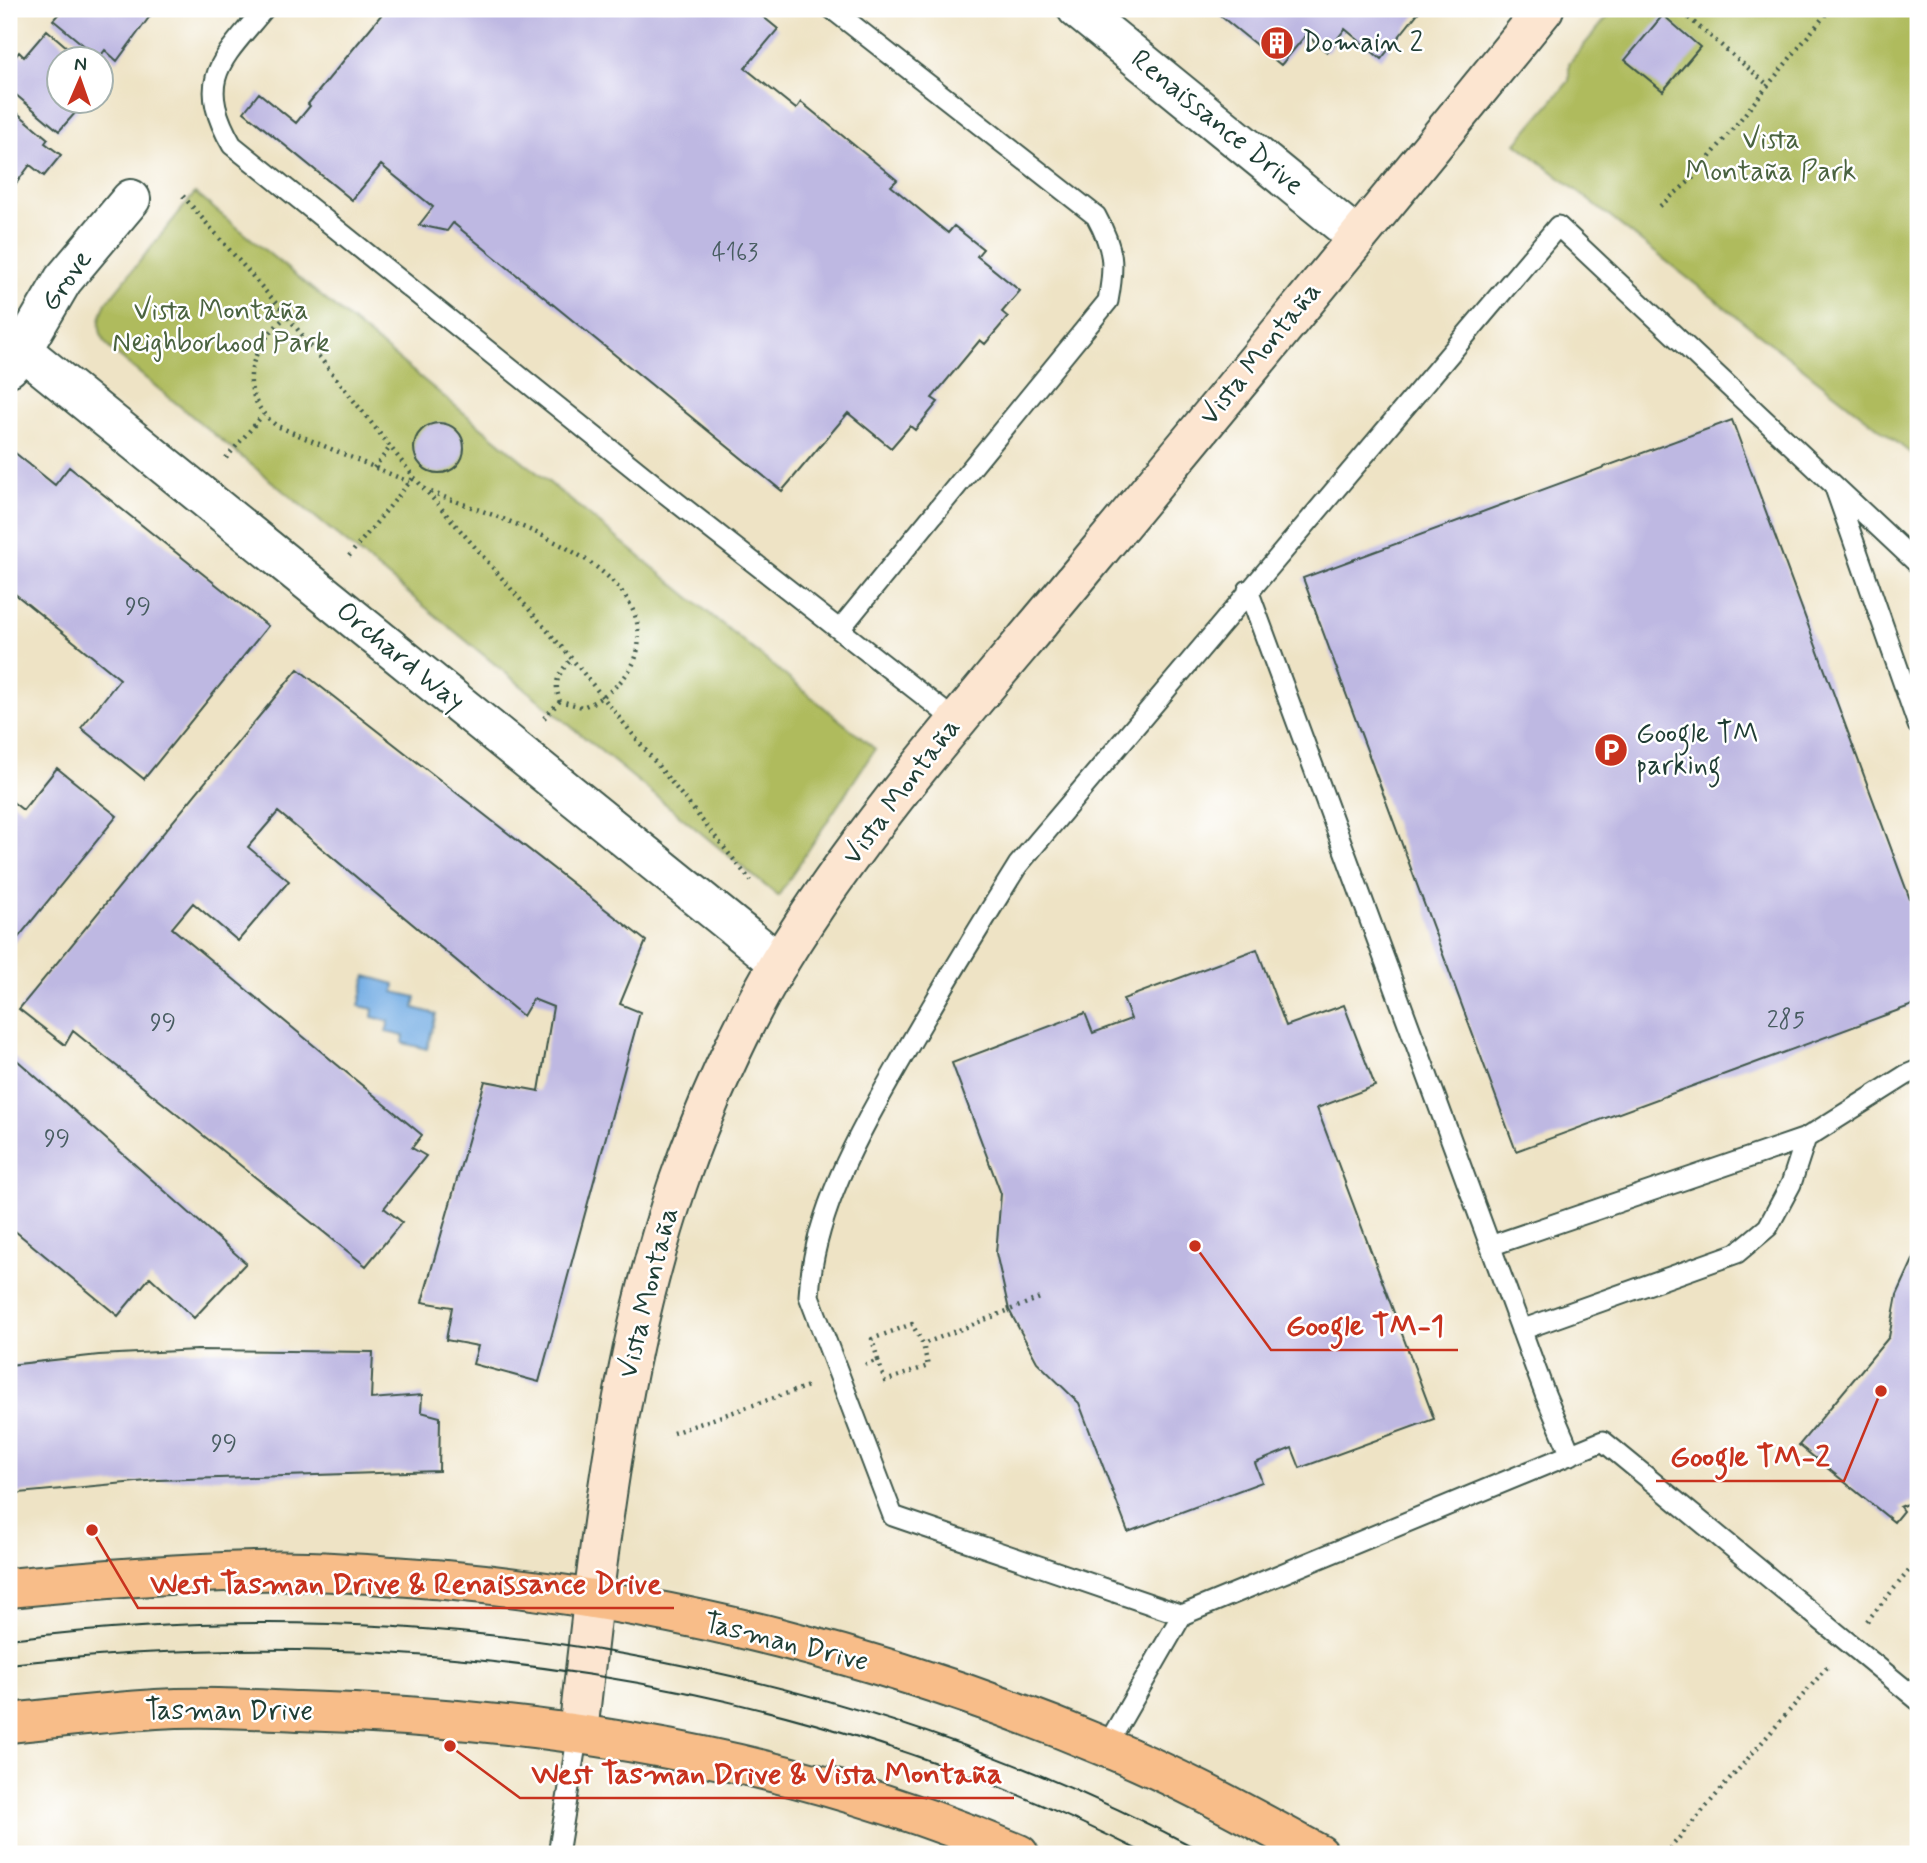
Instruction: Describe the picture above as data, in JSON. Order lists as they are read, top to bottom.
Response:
{
  "streets": {
    "main road": ["Vista Montaña", "Tasman Drive"],
    "street": ["Renaissance Drive", "Grove", "Orchard Way"]
  },
  "crossings": [
    ["Renaissance Drive", "Vista Montaña"],
    ["Grove", "Orchard Way"],
    ["Vista Montaña", "Orchard Way"],
    ["Vista Montaña", "Tasman Drive"]
  ],
  "parks": ["Vista Montaña Park", "Vista Montaña Neighborhood Park"],
  "places": {
    "building": ["Domain 2"],
    "parking": ["Google TM parking"],
    "other": [
      "Google TM-1",
      "Google TM-2",
      "West Tasman Drive & Renaissance Drive",
      "West Tasman Drive & Vista Montaña"
    ]
  },
  "house_numbers": [
    "4163",
    "99",
    "285",
    "99",
    "99",
    "99"
  ],
  "north": "top"
}
